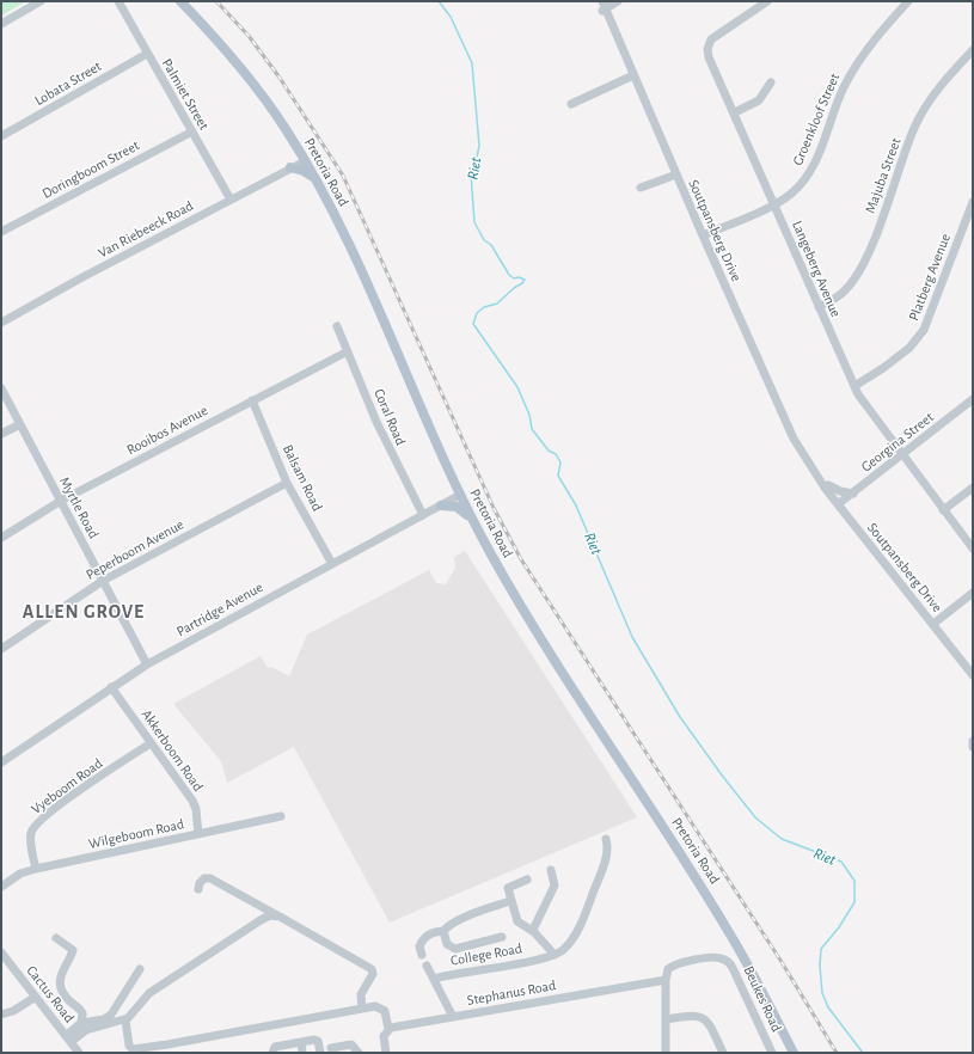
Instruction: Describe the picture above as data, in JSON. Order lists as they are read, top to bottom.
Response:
{
  "streets": {
    "main road": ["Pretoria Road"],
    "street": [
      "Lobata Street",
      "Palmiet Street",
      "Groenkloof Street",
      "Doringboom Street",
      "Majuba Street",
      "Van Riebeeck Road",
      "Soutpansberg Drive",
      "Langeberg Avenue",
      "Platberg Avenue",
      "Coral Road",
      "Rooibos Avenue",
      "Georgina Street",
      "Balsam Road",
      "Myrtle Road",
      "Peperboom Avenue",
      "Partridge Avenue",
      "Akkerboom Road",
      "Vyeboom Road",
      "Wilgeboom Road",
      "College Road",
      "Stephanus Road",
      "Cactus Road",
      "Beukes Road"
    ]
  },
  "crossings": [
    ["Lobata Street", "Palmiet Street"],
    ["Palmiet Street", "Doringboom Street"],
    ["Palmiet Street", "Van Riebeeck Road"],
    ["Groenkloof Street", "Soutpansberg Drive"],
    ["Groenkloof Street", "Langeberg Avenue"],
    ["Pretoria Road", "Van Riebeeck Road"],
    ["Pretoria Road", "Partridge Avenue"],
    ["Majuba Street", "Langeberg Avenue"],
    ["Soutpansberg Drive", "Georgina Street"],
    ["Langeberg Avenue", "Platberg Avenue"],
    ["Langeberg Avenue", "Georgina Street"],
    ["Coral Road", "Rooibos Avenue"],
    ["Coral Road", "Partridge Avenue"],
    ["Rooibos Avenue", "Balsam Road"],
    ["Rooibos Avenue", "Myrtle Road"],
    ["Balsam Road", "Peperboom Avenue"],
    ["Balsam Road", "Partridge Avenue"],
    ["Myrtle Road", "Peperboom Avenue"],
    ["Myrtle Road", "Partridge Avenue"],
    ["Partridge Avenue", "Akkerboom Road"],
    ["Akkerboom Road", "Vyeboom Road"],
    ["Akkerboom Road", "Wilgeboom Road"],
    ["Vyeboom Road", "Wilgeboom Road"],
    ["College Road", "Stephanus Road"],
    ["Stephanus Road", "Beukes Road"]
  ],
  "districts": ["ALLEN GROVE"],
  "water": ["Riet"]
}
